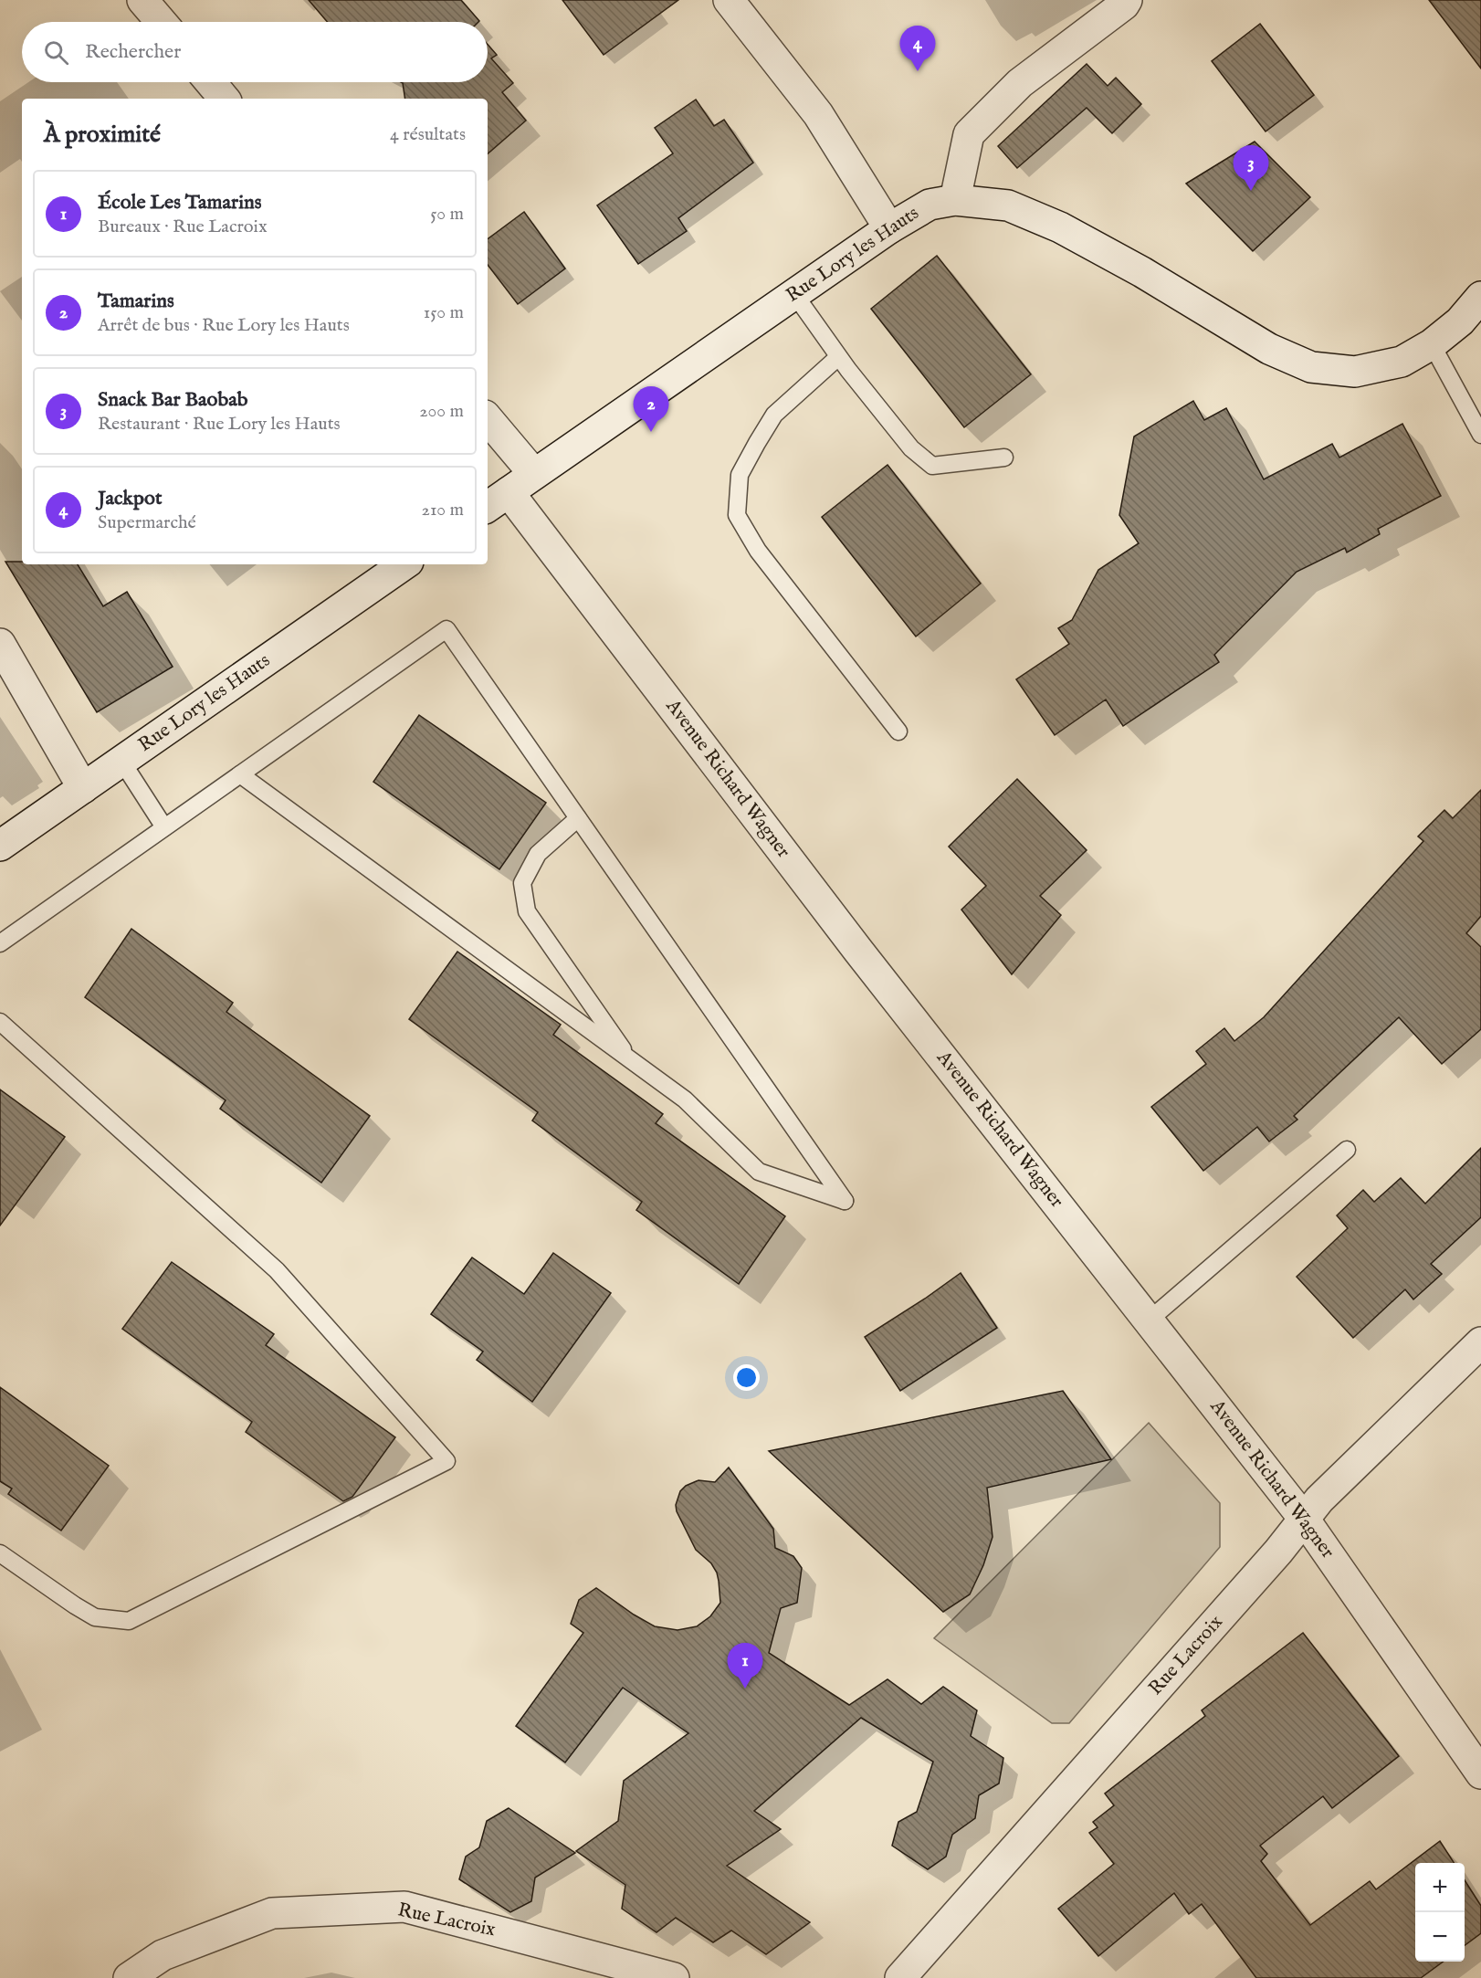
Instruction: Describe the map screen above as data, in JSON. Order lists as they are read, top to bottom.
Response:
{
  "streets": {
    "street": ["Rue Lory les Hauts", "Avenue Richard Wagner", "Rue Lacroix"]
  },
  "crossings": [
    ["Rue Lory les Hauts", "Avenue Richard Wagner"],
    ["Avenue Richard Wagner", "Rue Lacroix"]
  ],
  "page": {
    "search": "Rechercher",
    "pins": [
      "4",
      "3",
      "2",
      "1"
    ],
    "heading": ["À proximité", "4 résultats"],
    "list": [
      {
        "mark": "1",
        "name": "École Les Tamarins",
        "note": "Bureaux · Rue Lacroix",
        "value": "50 m"
      },
      {
        "mark": "2",
        "name": "Tamarins",
        "note": "Arrêt de bus · Rue Lory les Hauts",
        "value": "150 m"
      },
      {
        "mark": "3",
        "name": "Snack Bar Baobab",
        "note": "Restaurant · Rue Lory les Hauts",
        "value": "200 m"
      },
      {
        "mark": "4",
        "name": "Jackpot",
        "note": "Supermarché",
        "value": "210 m"
      }
    ],
    "map_buttons": ["+", "−"]
  }
}
